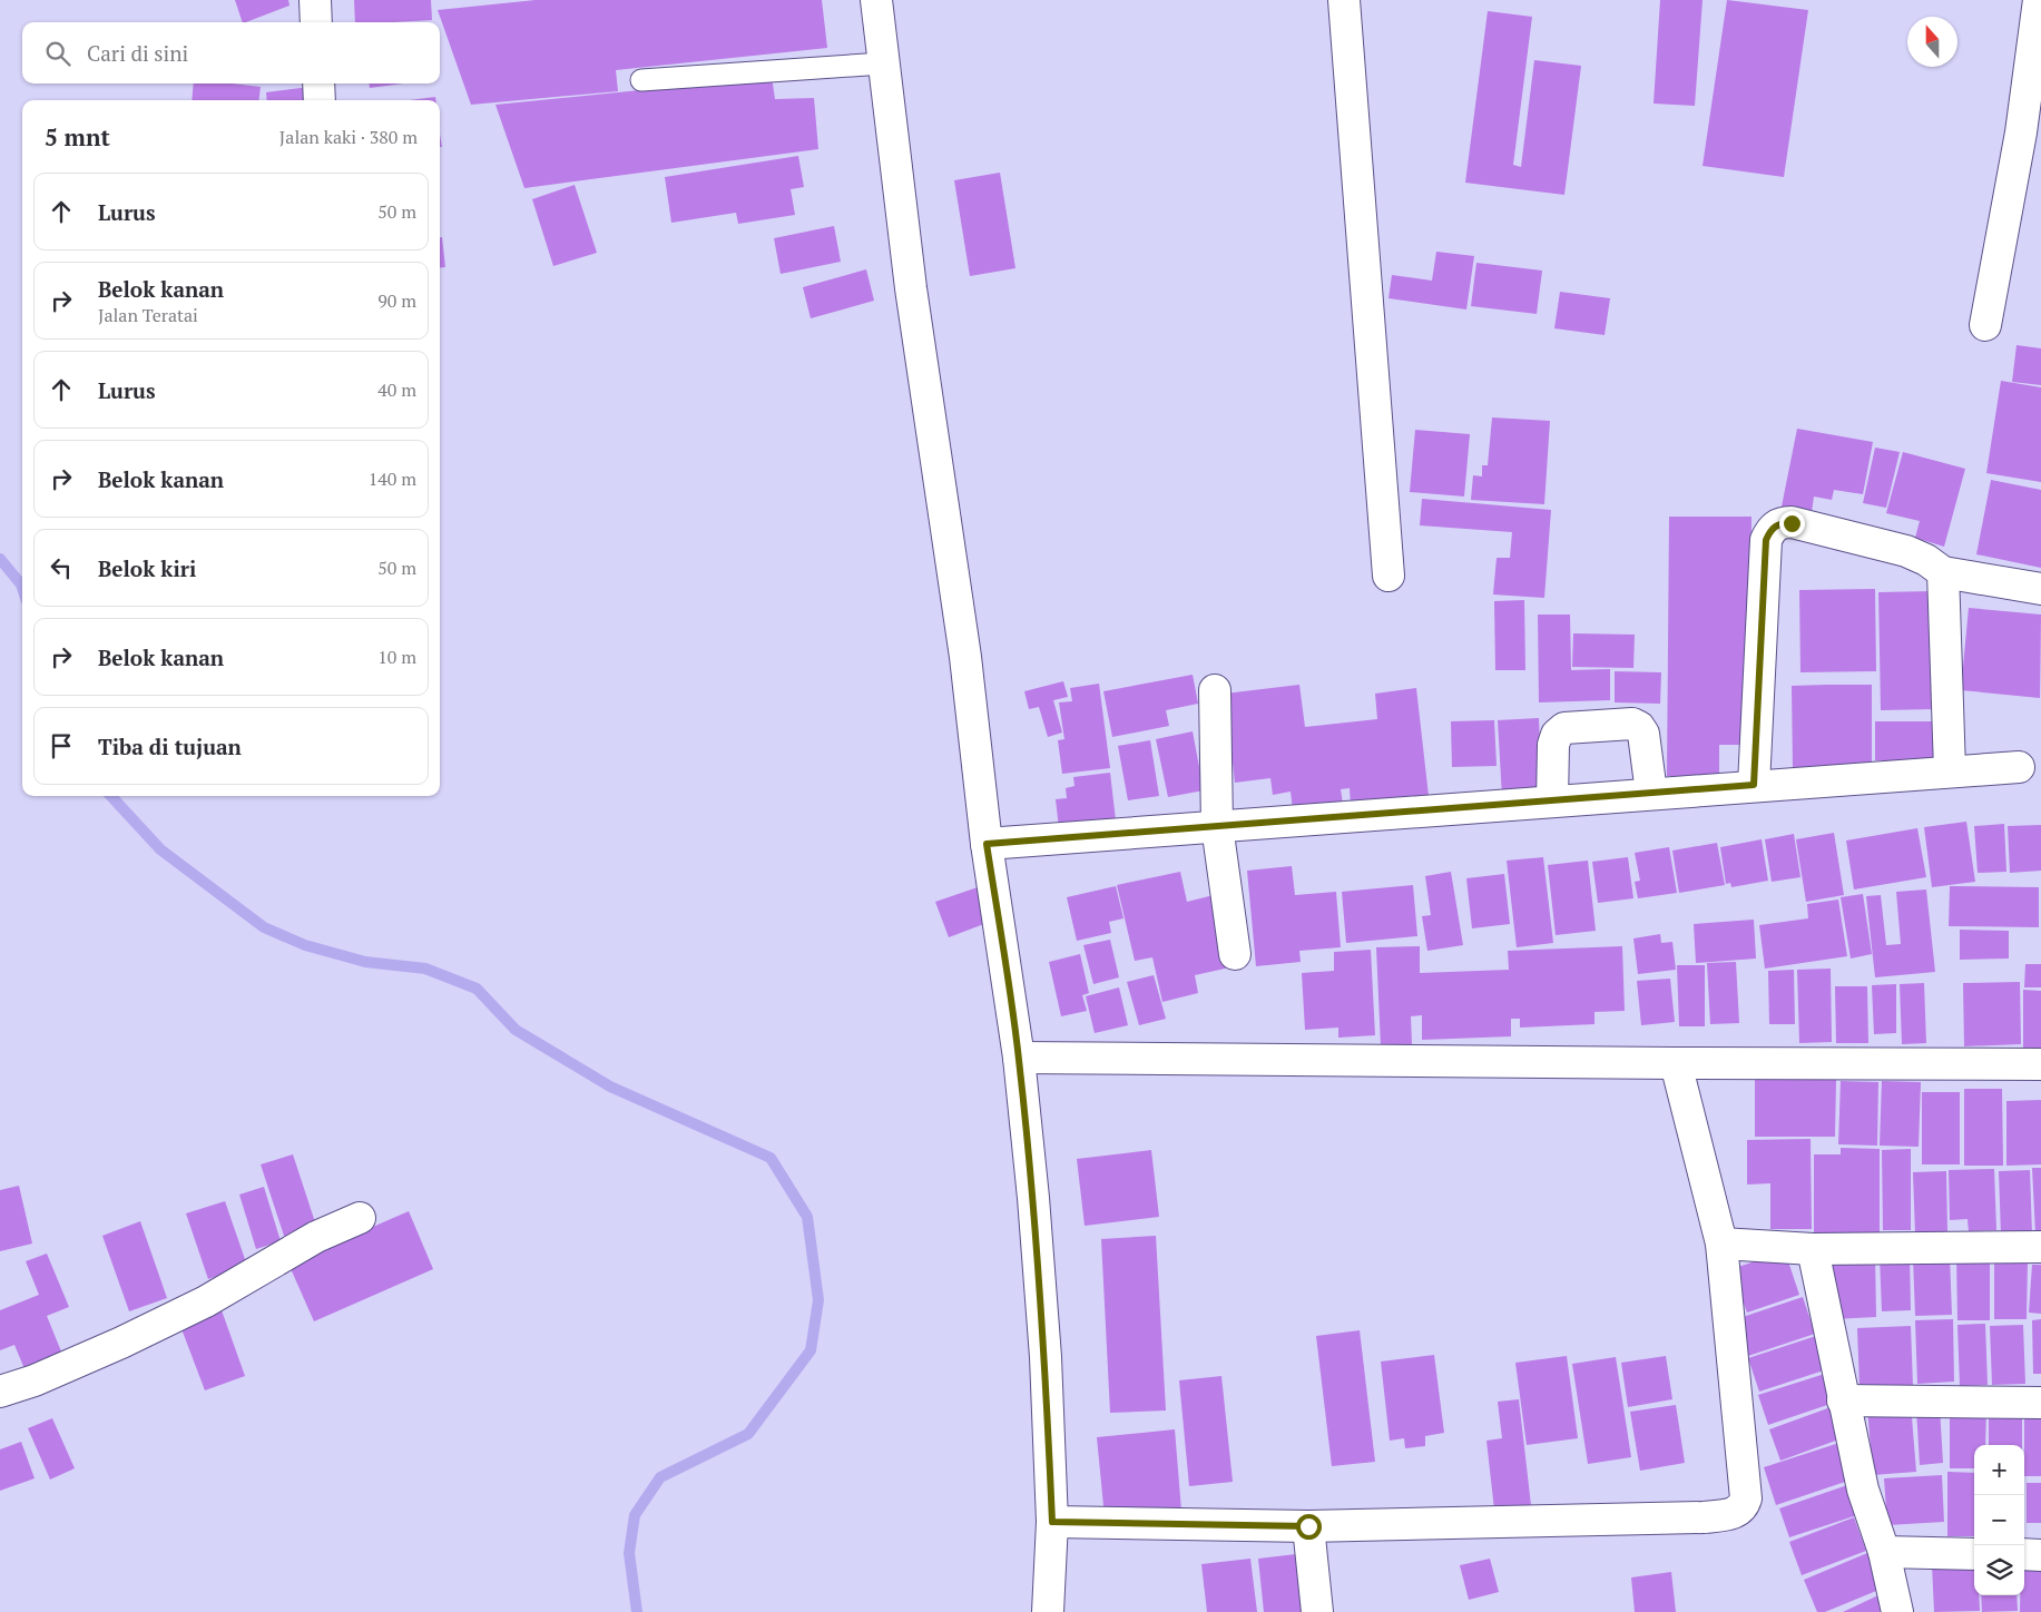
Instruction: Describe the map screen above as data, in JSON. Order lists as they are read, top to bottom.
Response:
{
  "north": "top",
  "page": {
    "search": "Cari di sini",
    "heading": ["5 mnt", "Jalan kaki · 380 m"],
    "list": [
      ["Lurus", "50 m"],
      ["Belok kanan", "Jalan Teratai", "90 m"],
      ["Lurus", "40 m"],
      ["Belok kanan", "140 m"],
      ["Belok kiri", "50 m"],
      ["Belok kanan", "10 m"],
      "Tiba di tujuan"
    ],
    "map_buttons": ["+", "−"]
  }
}
